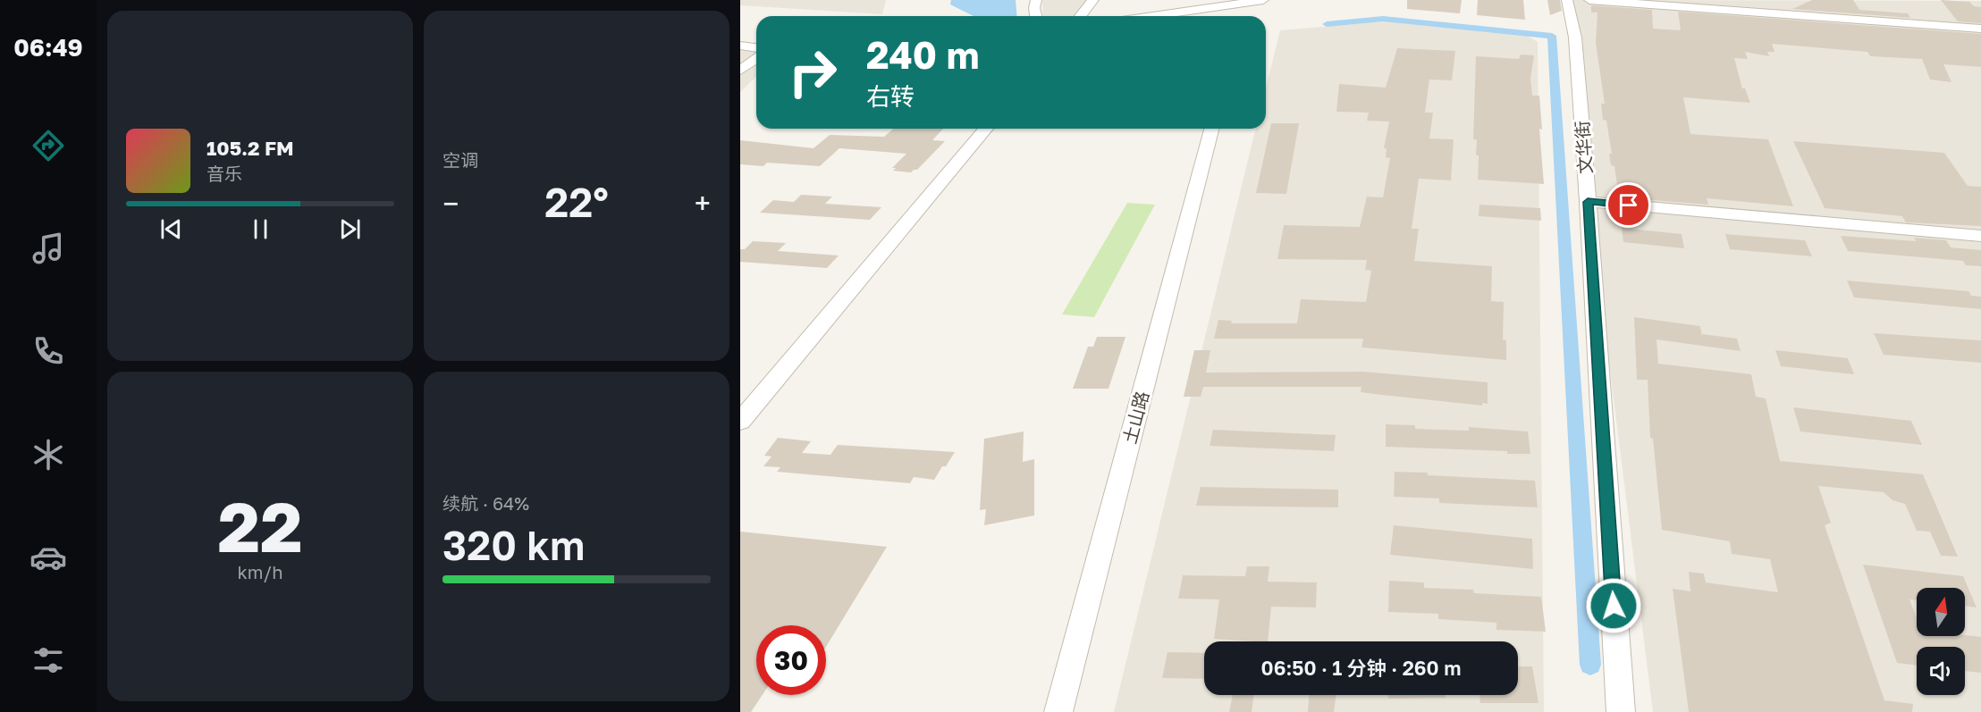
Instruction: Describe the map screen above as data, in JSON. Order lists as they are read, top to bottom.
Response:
{
  "streets": {
    "street": ["文华街", "土山路"]
  },
  "north": "top",
  "page": {
    "tabs": "06:49",
    "tile": [
      "空调",
      ["22", "km/h"],
      ["续航 · 64%", "320 km"]
    ],
    "turn": ["240 m", "右转"],
    "song": ["105.2 FM", "音乐"],
    "heat": ["−", "22°", "+"],
    "limit": "30",
    "trip": "06:50 · 1 分钟 · 260 m"
  }
}
